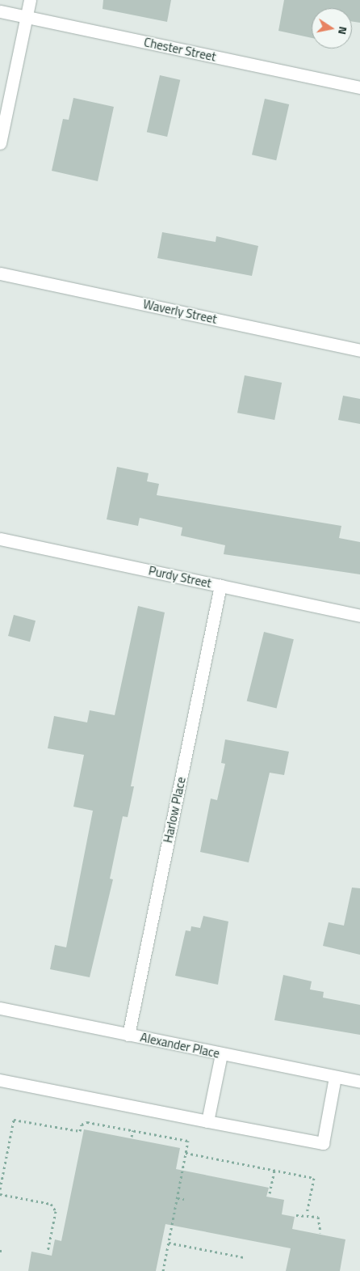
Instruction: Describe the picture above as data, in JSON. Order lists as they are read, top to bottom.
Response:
{
  "streets": {
    "street": [
      "Chester Street",
      "Waverly Street",
      "Purdy Street",
      "Harlow Place",
      "Alexander Place"
    ]
  },
  "crossings": [
    ["Purdy Street", "Harlow Place"],
    ["Harlow Place", "Alexander Place"]
  ],
  "north": "right"
}
